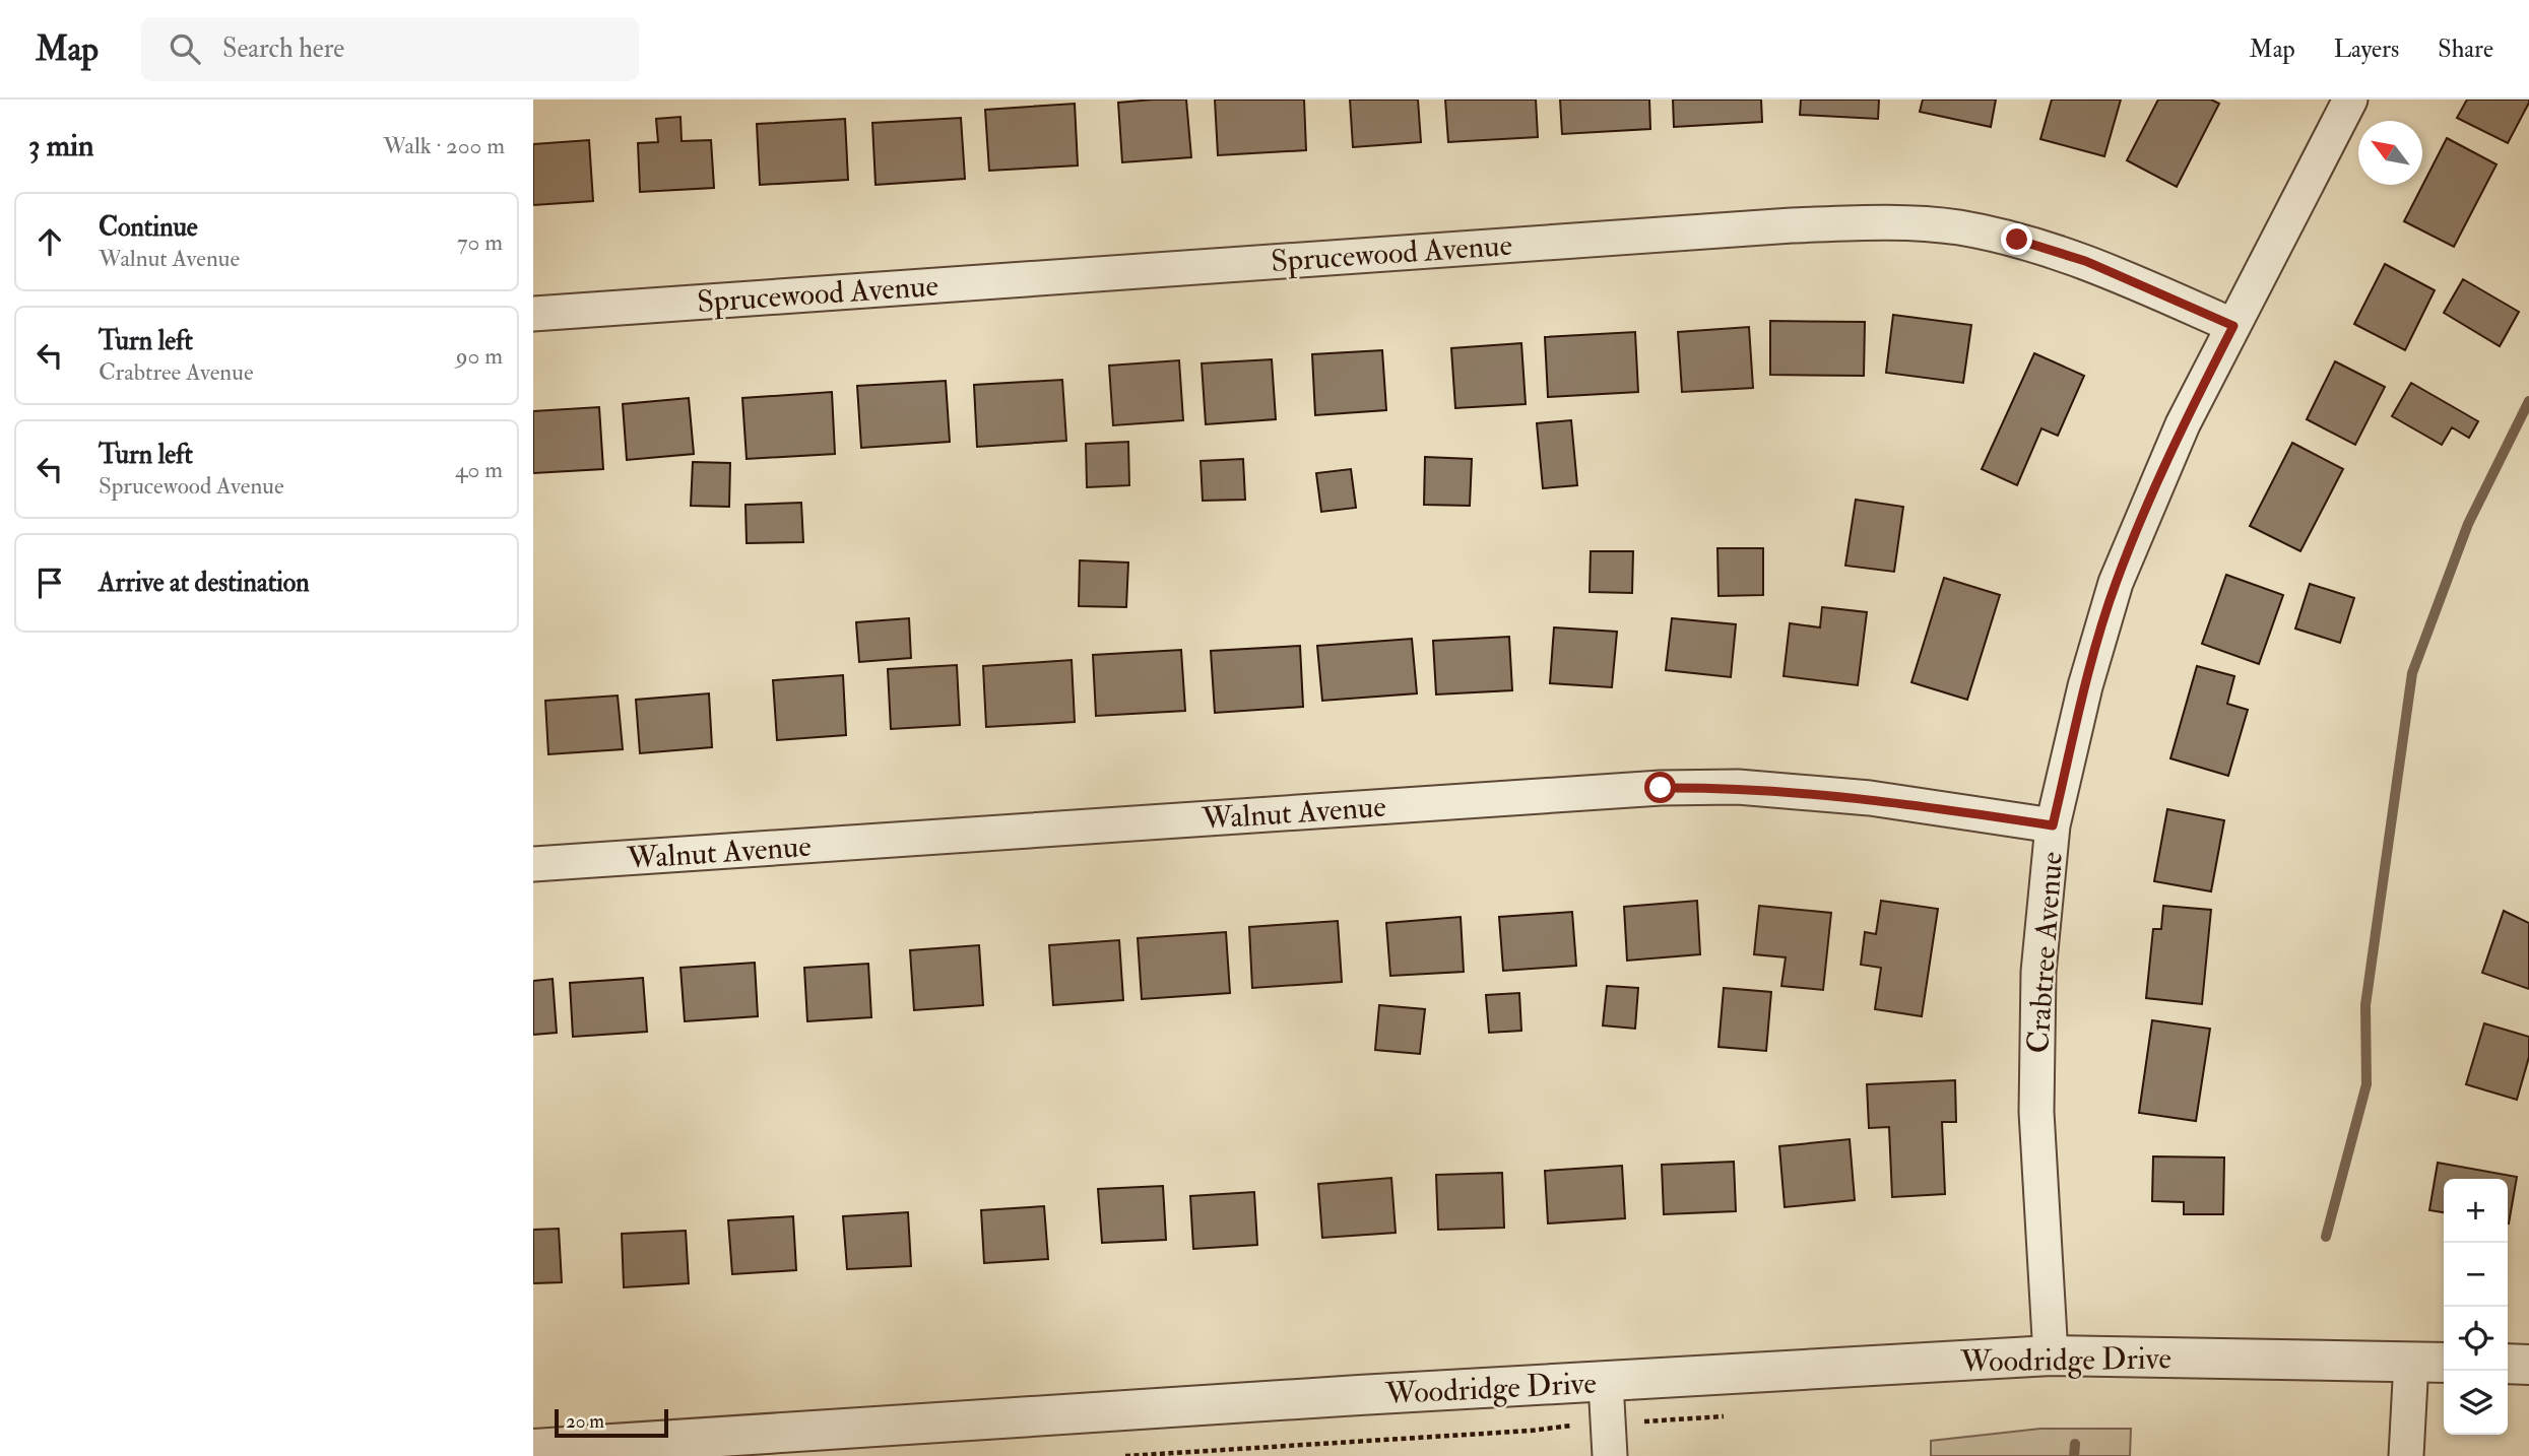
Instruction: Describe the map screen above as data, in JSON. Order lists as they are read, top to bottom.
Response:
{
  "streets": {
    "street": [
      "Sprucewood Avenue",
      "Walnut Avenue",
      "Crabtree Avenue",
      "Woodridge Drive"
    ]
  },
  "crossings": [
    ["Sprucewood Avenue", "Crabtree Avenue"],
    ["Walnut Avenue", "Crabtree Avenue"],
    ["Crabtree Avenue", "Woodridge Drive"]
  ],
  "scale_bar": "20 m",
  "north": "top left",
  "page": {
    "header": "Map",
    "search": "Search here",
    "nav": ["Map", "Layers", "Share"],
    "heading": ["3 min", "Walk · 200 m"],
    "list": [
      ["Continue", "Walnut Avenue", "70 m"],
      ["Turn left", "Crabtree Avenue", "90 m"],
      ["Turn left", "Sprucewood Avenue", "40 m"],
      "Arrive at destination"
    ],
    "map_buttons": ["+", "−"],
    "scale": "20 m"
  }
}
